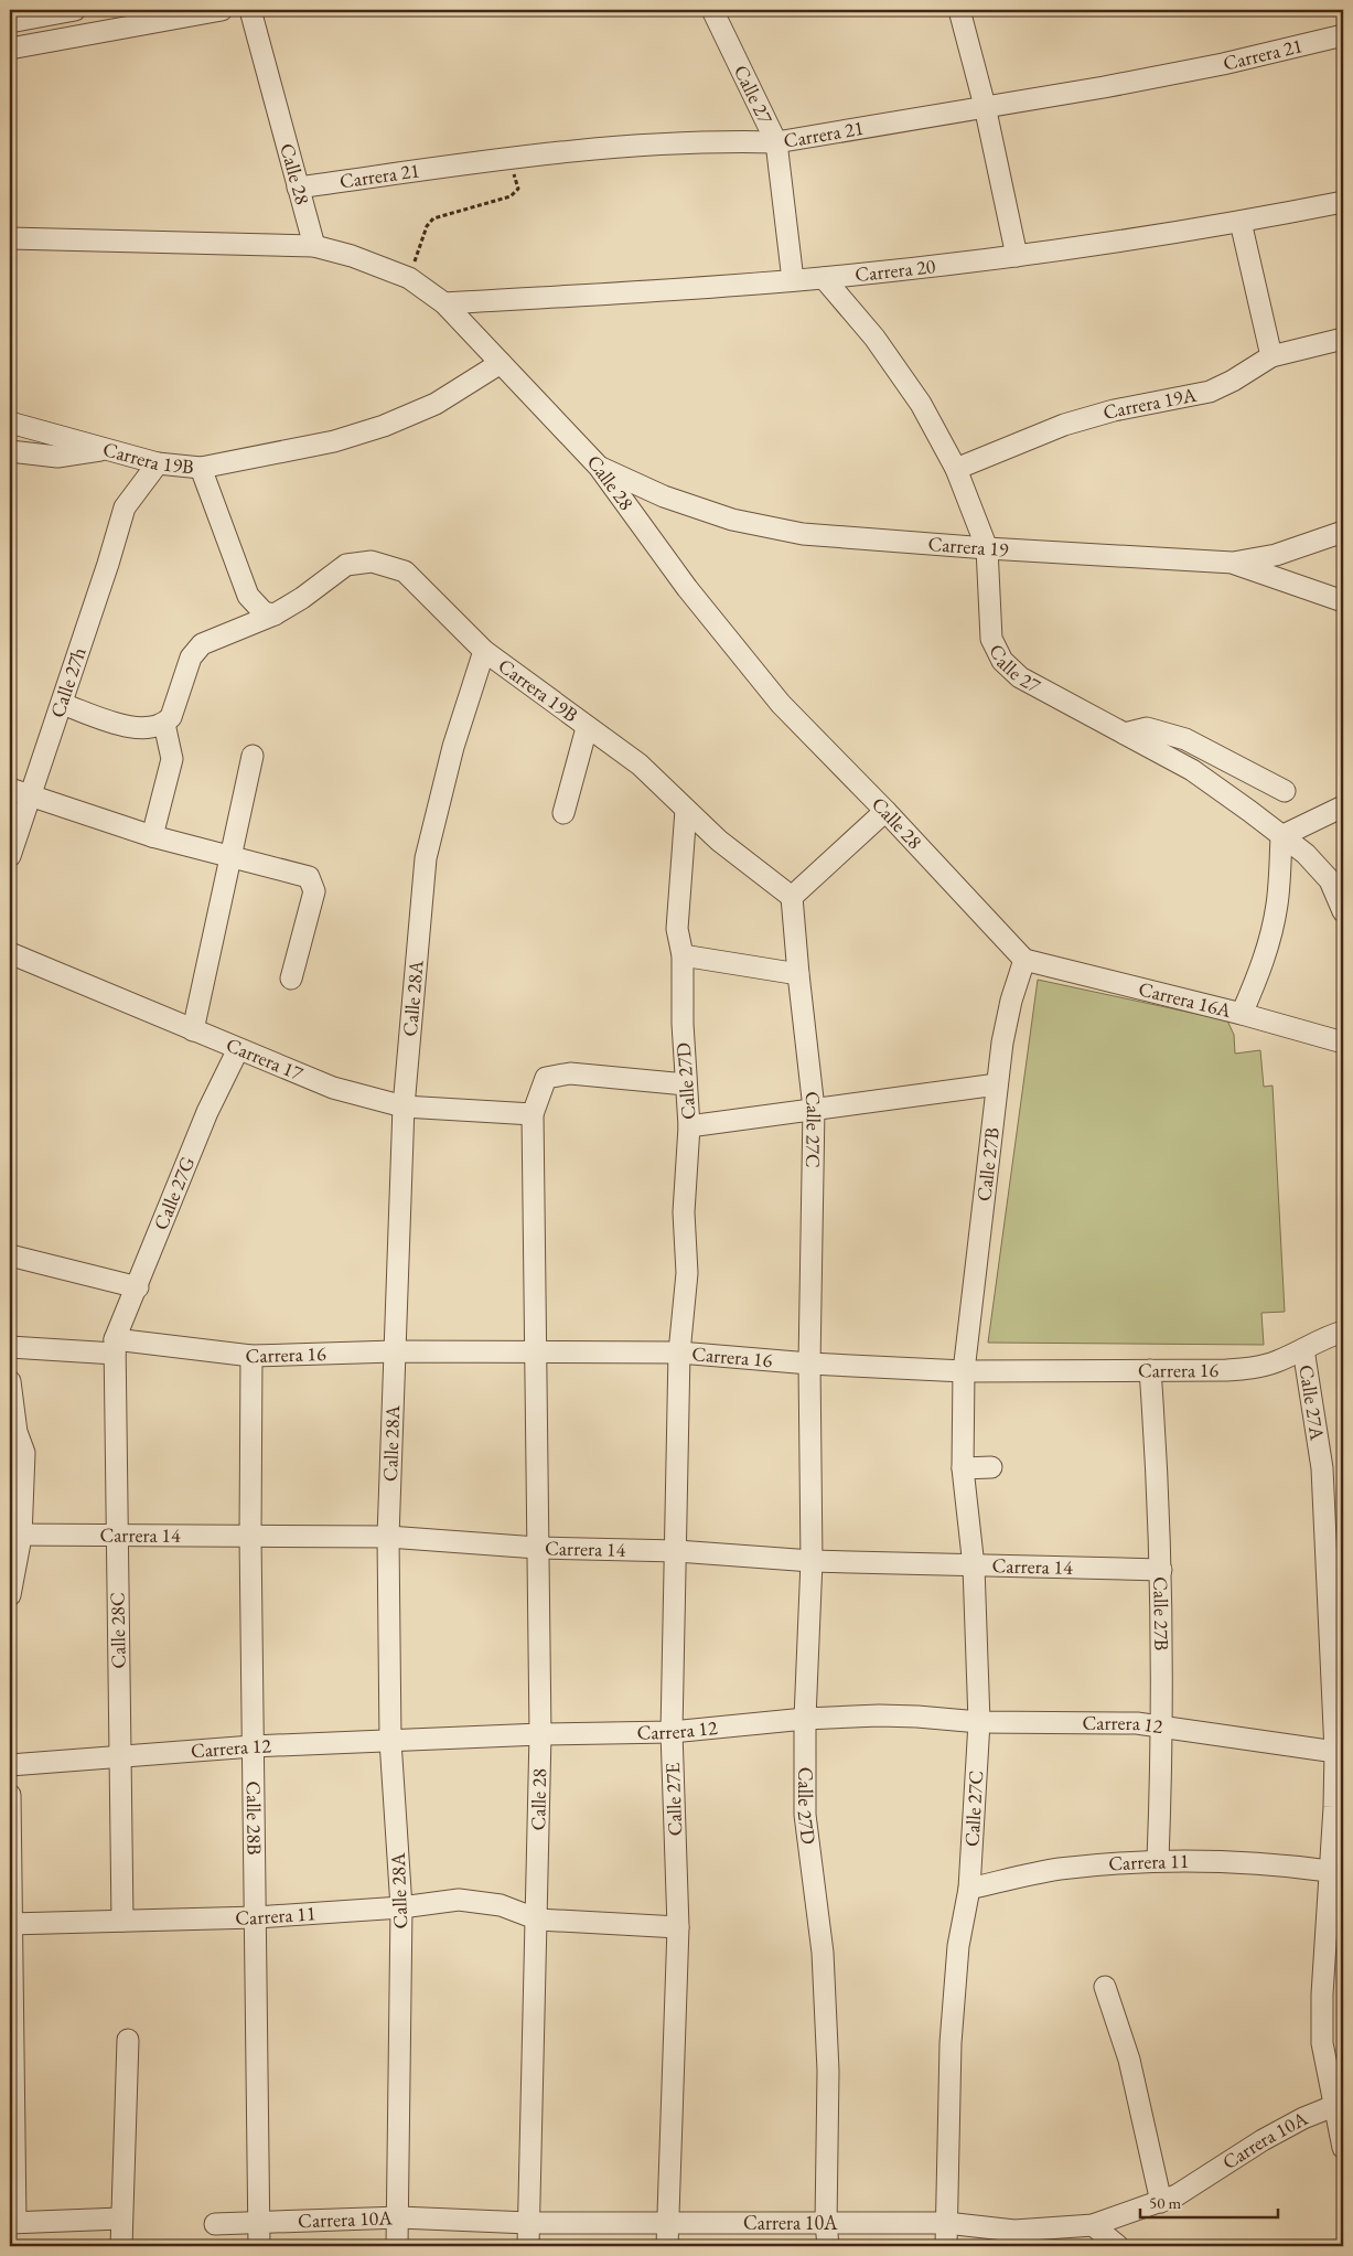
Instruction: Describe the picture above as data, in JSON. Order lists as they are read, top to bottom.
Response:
{
  "streets": {
    "street": [
      "Carrera 21",
      "Calle 27",
      "Calle 28",
      "Carrera 20",
      "Carrera 19A",
      "Carrera 19B",
      "Carrera 19",
      "Calle 27h",
      "Calle 28A",
      "Carrera 16A",
      "Carrera 17",
      "Calle 27D",
      "Calle 27C",
      "Calle 27B",
      "Calle 27G",
      "Carrera 16",
      "Calle 27A",
      "Carrera 14",
      "Calle 28C",
      "Carrera 12",
      "Calle 27E",
      "Calle 28B",
      "Carrera 11",
      "Carrera 10A"
    ]
  },
  "crossings": [
    ["Carrera 21", "Calle 27"],
    ["Carrera 21", "Calle 28"],
    ["Calle 27", "Carrera 20"],
    ["Calle 27", "Carrera 19A"],
    ["Calle 27", "Carrera 19"],
    ["Calle 28", "Carrera 20"],
    ["Calle 28", "Carrera 19B"],
    ["Calle 28", "Carrera 19"],
    ["Calle 28", "Carrera 16A"],
    ["Calle 28", "Calle 27B"],
    ["Calle 28", "Carrera 16"],
    ["Calle 28", "Carrera 14"],
    ["Calle 28", "Carrera 12"],
    ["Calle 28", "Carrera 11"],
    ["Calle 28", "Carrera 10A"],
    ["Carrera 19B", "Calle 27h"],
    ["Carrera 19B", "Calle 28A"],
    ["Carrera 19B", "Calle 27D"],
    ["Carrera 19B", "Calle 27C"],
    ["Calle 28A", "Carrera 17"],
    ["Calle 28A", "Carrera 16"],
    ["Calle 28A", "Carrera 14"],
    ["Calle 28A", "Carrera 12"],
    ["Calle 28A", "Carrera 11"],
    ["Calle 28A", "Carrera 10A"],
    ["Carrera 16A", "Calle 27B"],
    ["Carrera 17", "Calle 27G"],
    ["Calle 27D", "Calle 27C"],
    ["Calle 27D", "Carrera 16"],
    ["Calle 27D", "Carrera 14"],
    ["Calle 27D", "Carrera 12"],
    ["Calle 27D", "Calle 27E"],
    ["Calle 27D", "Carrera 10A"],
    ["Calle 27C", "Calle 27B"],
    ["Calle 27C", "Carrera 16"],
    ["Calle 27C", "Carrera 14"],
    ["Calle 27C", "Carrera 12"],
    ["Calle 27C", "Carrera 11"],
    ["Calle 27C", "Carrera 10A"],
    ["Calle 27B", "Carrera 16"],
    ["Calle 27B", "Carrera 14"],
    ["Calle 27B", "Carrera 12"],
    ["Calle 27B", "Carrera 11"],
    ["Calle 27G", "Carrera 16"],
    ["Calle 27G", "Calle 28C"],
    ["Carrera 16", "Calle 27A"],
    ["Carrera 16", "Calle 28C"],
    ["Carrera 16", "Calle 27E"],
    ["Carrera 16", "Calle 28B"],
    ["Calle 27A", "Carrera 12"],
    ["Calle 27A", "Carrera 11"],
    ["Calle 27A", "Carrera 10A"],
    ["Carrera 14", "Calle 28C"],
    ["Carrera 14", "Calle 27E"],
    ["Carrera 14", "Calle 28B"],
    ["Calle 28C", "Carrera 12"],
    ["Calle 28C", "Carrera 11"],
    ["Carrera 12", "Calle 27E"],
    ["Carrera 12", "Calle 28B"],
    ["Calle 27E", "Carrera 11"],
    ["Calle 27E", "Carrera 10A"],
    ["Calle 28B", "Carrera 11"],
    ["Calle 28B", "Carrera 10A"]
  ],
  "scale_bar": "50 m"
}
